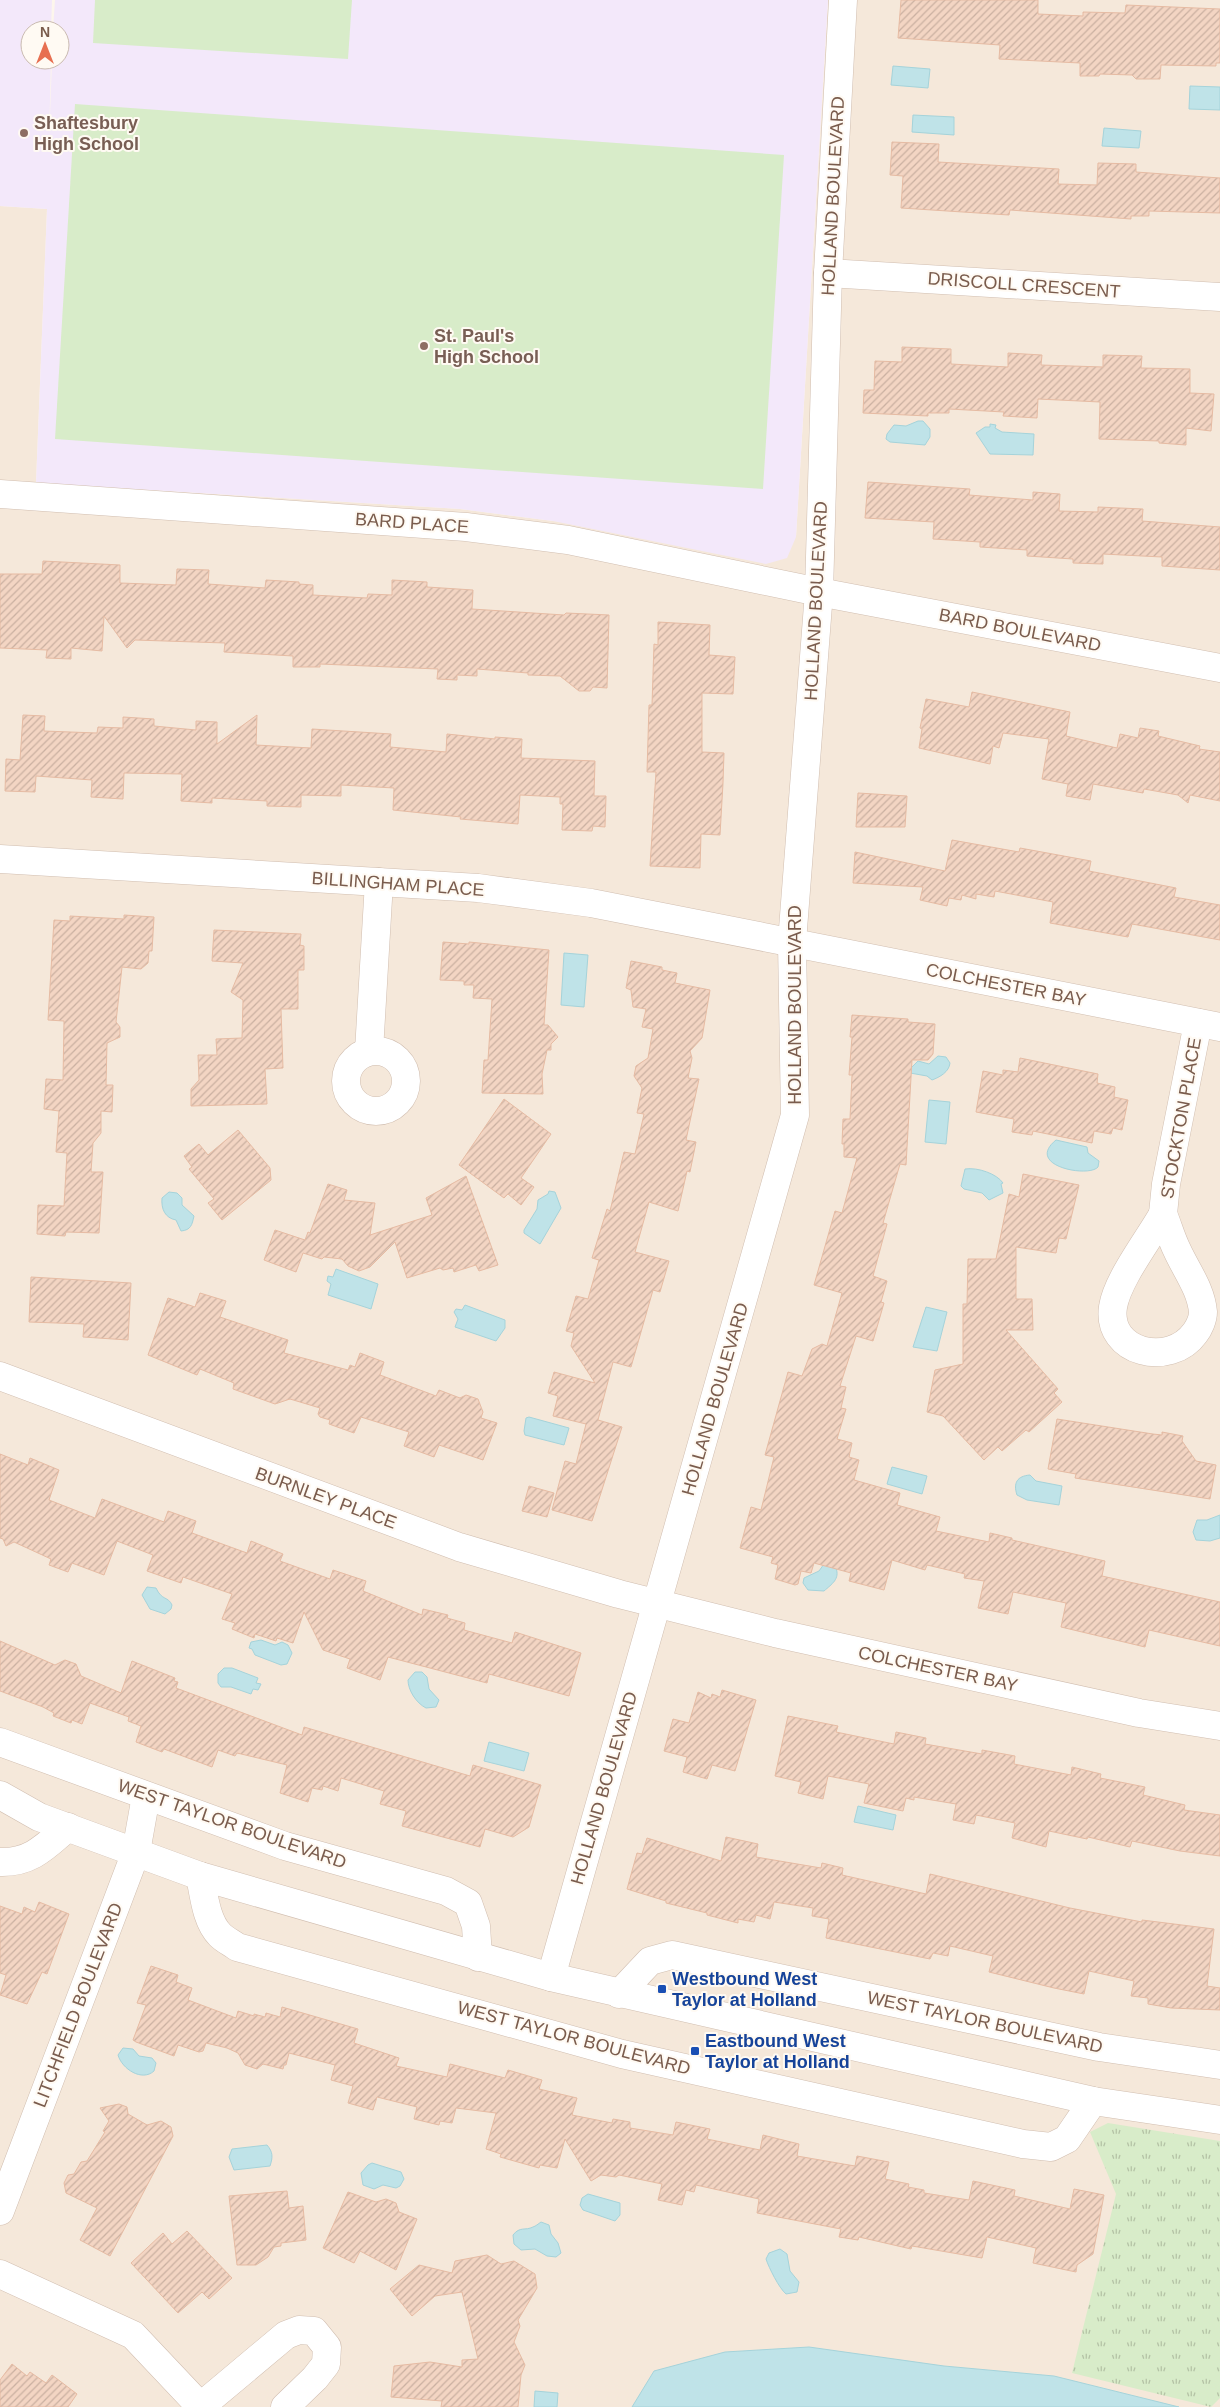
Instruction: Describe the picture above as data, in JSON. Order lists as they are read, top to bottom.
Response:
{
  "streets": {
    "street": [
      "HOLLAND BOULEVARD",
      "DRISCOLL CRESCENT",
      "BARD PLACE",
      "BARD BOULEVARD",
      "BILLINGHAM PLACE",
      "COLCHESTER BAY",
      "STOCKTON PLACE",
      "BURNLEY PLACE",
      "WEST TAYLOR BOULEVARD",
      "LITCHFIELD BOULEVARD"
    ]
  },
  "crossings": [
    ["HOLLAND BOULEVARD", "DRISCOLL CRESCENT"],
    ["HOLLAND BOULEVARD", "BARD PLACE"],
    ["HOLLAND BOULEVARD", "BARD BOULEVARD"],
    ["HOLLAND BOULEVARD", "BILLINGHAM PLACE"],
    ["HOLLAND BOULEVARD", "COLCHESTER BAY"],
    ["HOLLAND BOULEVARD", "BURNLEY PLACE"],
    ["BARD PLACE", "BARD BOULEVARD"],
    ["BILLINGHAM PLACE", "COLCHESTER BAY"],
    ["COLCHESTER BAY", "STOCKTON PLACE"],
    ["COLCHESTER BAY", "BURNLEY PLACE"],
    ["WEST TAYLOR BOULEVARD", "LITCHFIELD BOULEVARD"]
  ],
  "places": {
    "other": ["Shaftesbury High School", "St. Paul's High School"],
    "transit": ["Westbound West Taylor at Holland", "Eastbound West Taylor at Holland"]
  },
  "north": "top"
}
